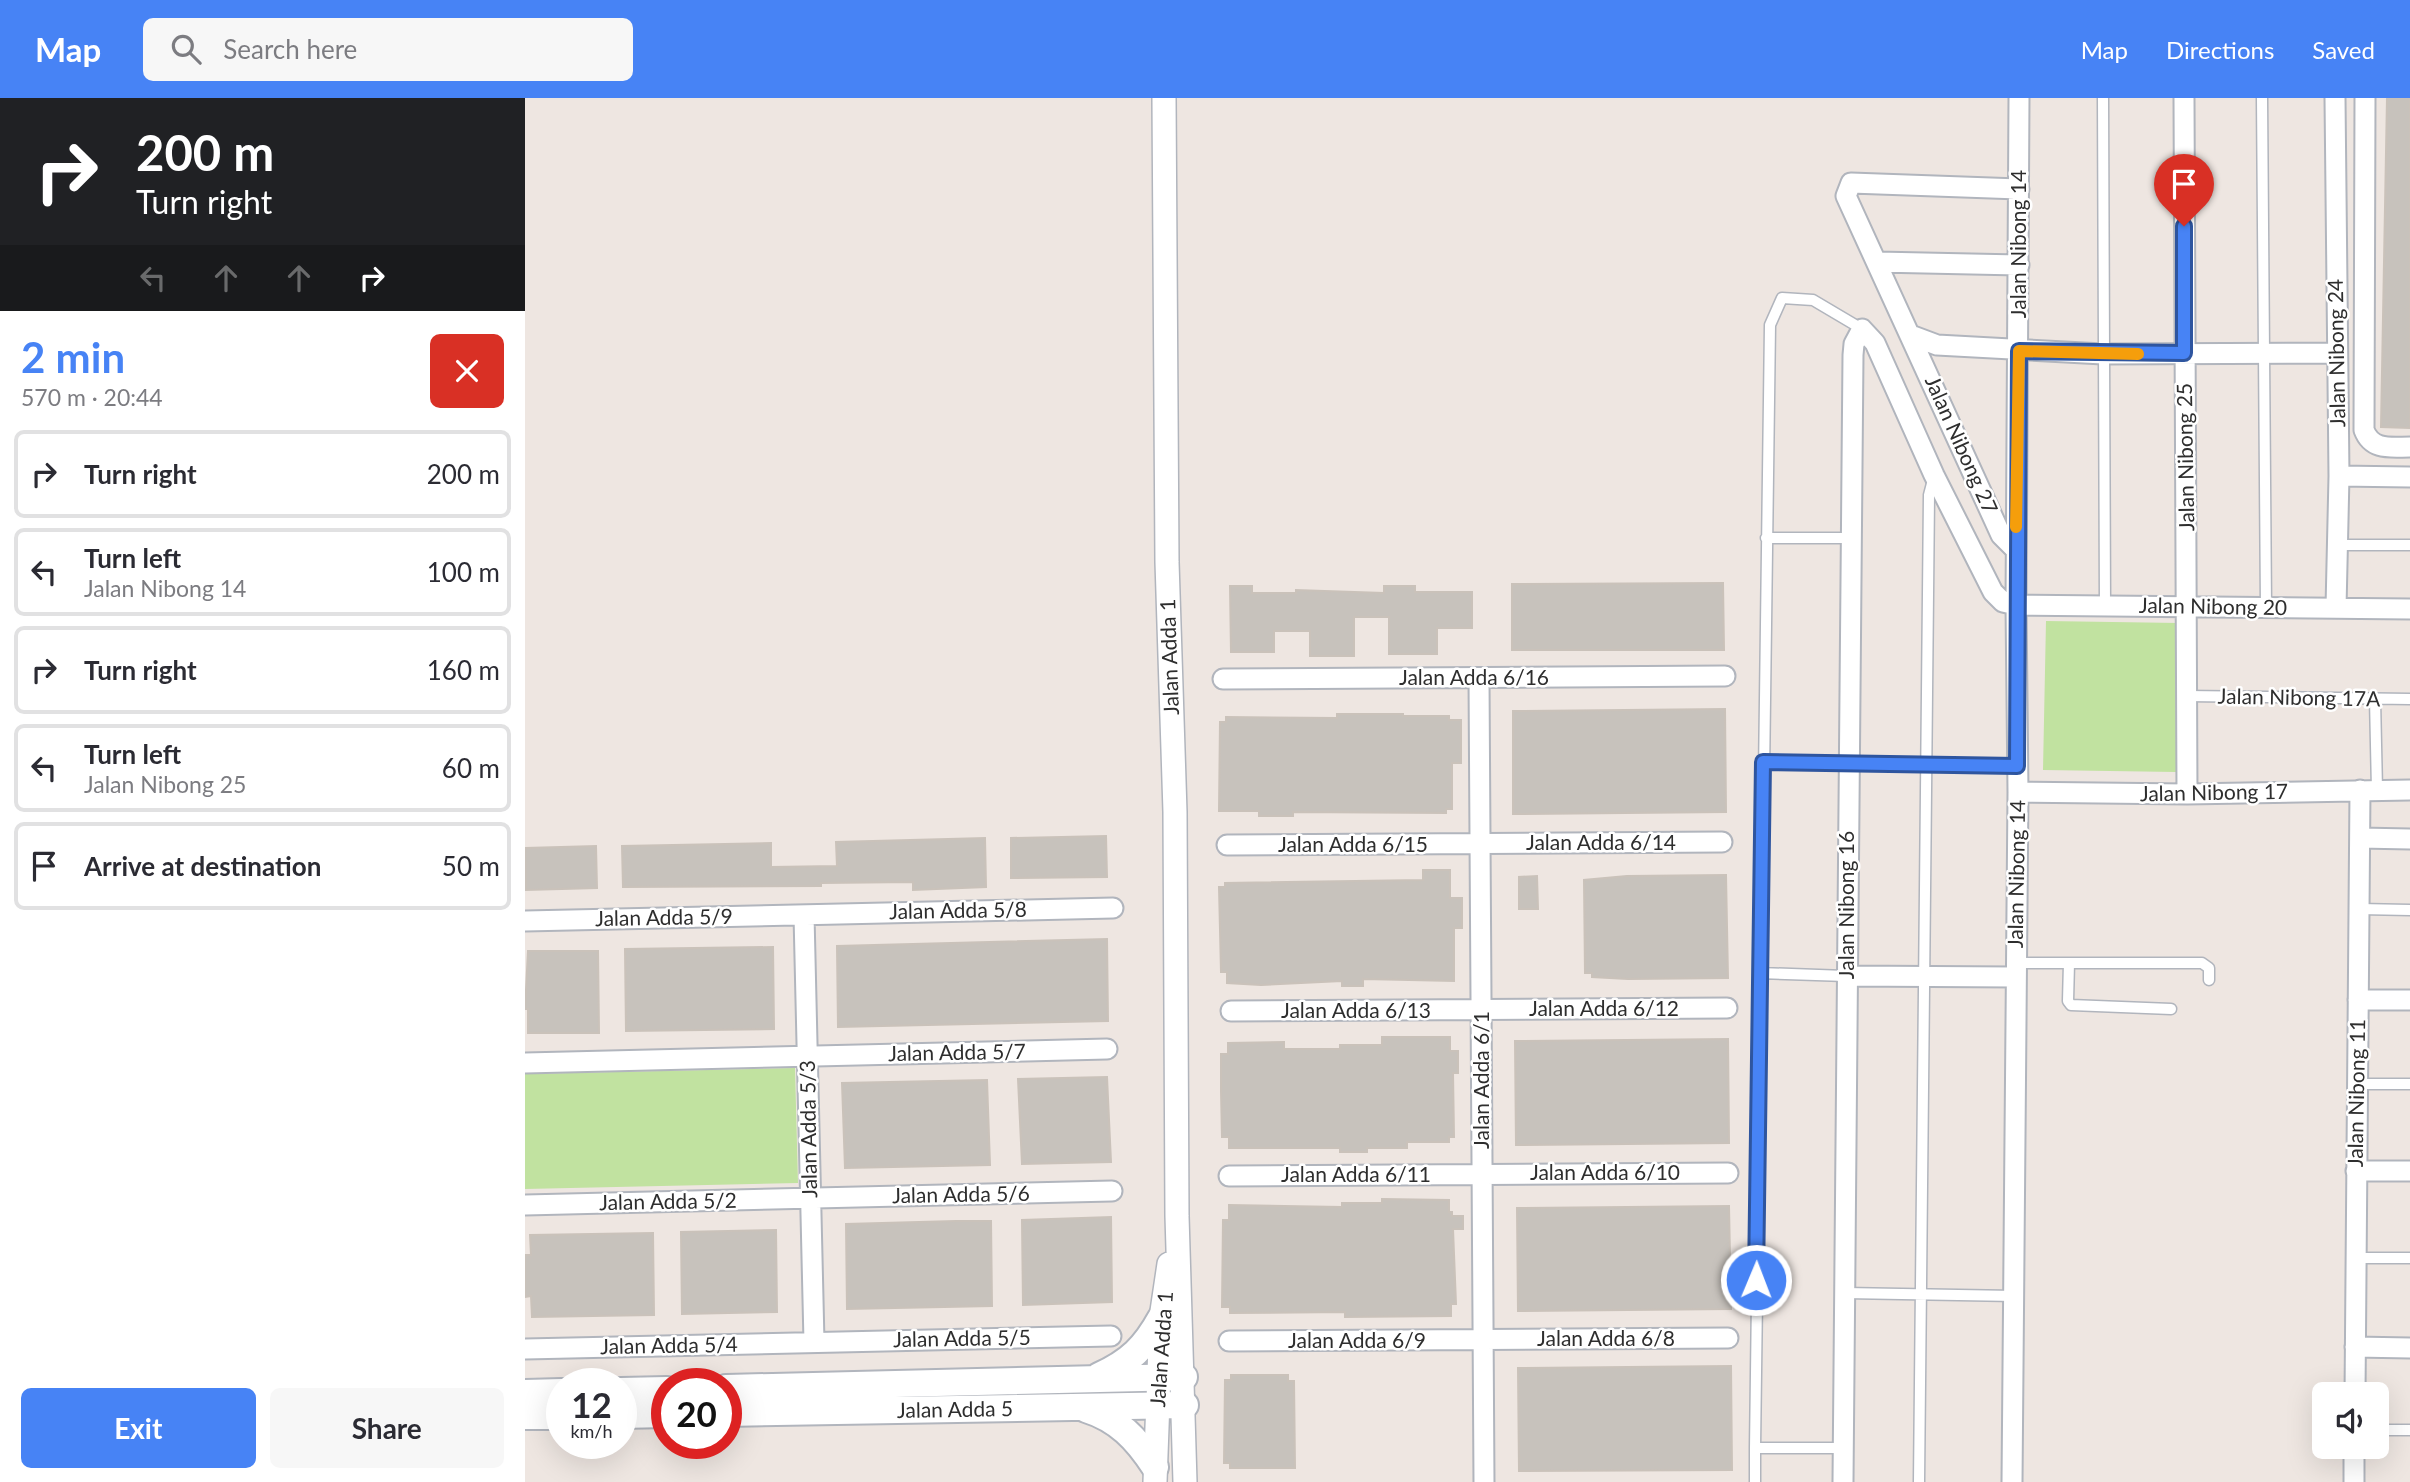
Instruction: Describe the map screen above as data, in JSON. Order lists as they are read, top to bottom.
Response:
{
  "streets": {
    "main road": ["Jalan Adda 5"],
    "street": [
      "Jalan Nibong 14",
      "Jalan Nibong 24",
      "Jalan Nibong 27",
      "Jalan Nibong 25",
      "Jalan Nibong 20",
      "Jalan Adda 1",
      "Jalan Adda 6/16",
      "Jalan Nibong 17",
      "Jalan Adda 6/14",
      "Jalan Adda 6/15",
      "Jalan Nibong 16",
      "Jalan Adda 5/8",
      "Jalan Adda 5/9",
      "Jalan Adda 6/12",
      "Jalan Adda 6/13",
      "Jalan Adda 5/7",
      "Jalan Adda 6/1",
      "Jalan Nibong 11",
      "Jalan Adda 5/3",
      "Jalan Adda 6/10",
      "Jalan Adda 6/11",
      "Jalan Adda 5/6",
      "Jalan Adda 5/2",
      "Jalan Adda 5/5",
      "Jalan Adda 6/8",
      "Jalan Adda 6/9",
      "Jalan Adda 5/4"
    ],
    "lane": ["Jalan Nibong 17A"]
  },
  "crossings": [
    ["Jalan Nibong 14", "Jalan Nibong 27"],
    ["Jalan Nibong 14", "Jalan Nibong 20"],
    ["Jalan Nibong 14", "Jalan Nibong 17"],
    ["Jalan Nibong 24", "Jalan Nibong 20"],
    ["Jalan Nibong 25", "Jalan Nibong 20"],
    ["Jalan Nibong 25", "Jalan Nibong 17A"],
    ["Jalan Nibong 25", "Jalan Nibong 17"],
    ["Jalan Adda 1", "Jalan Adda 5"],
    ["Jalan Adda 6/16", "Jalan Adda 6/1"],
    ["Jalan Nibong 17", "Jalan Nibong 11"],
    ["Jalan Adda 6/14", "Jalan Adda 6/15"],
    ["Jalan Adda 6/14", "Jalan Adda 6/1"],
    ["Jalan Adda 6/15", "Jalan Adda 6/1"],
    ["Jalan Adda 5/8", "Jalan Adda 5/9"],
    ["Jalan Adda 5/8", "Jalan Adda 5/3"],
    ["Jalan Adda 5/9", "Jalan Adda 5/3"],
    ["Jalan Adda 6/12", "Jalan Adda 6/13"],
    ["Jalan Adda 6/12", "Jalan Adda 6/1"],
    ["Jalan Adda 6/13", "Jalan Adda 6/1"],
    ["Jalan Adda 5/7", "Jalan Adda 5/3"],
    ["Jalan Adda 6/1", "Jalan Adda 6/10"],
    ["Jalan Adda 6/1", "Jalan Adda 6/11"],
    ["Jalan Adda 6/1", "Jalan Adda 6/8"],
    ["Jalan Adda 6/1", "Jalan Adda 6/9"],
    ["Jalan Adda 5/3", "Jalan Adda 5/6"],
    ["Jalan Adda 5/3", "Jalan Adda 5/2"],
    ["Jalan Adda 5/3", "Jalan Adda 5/5"],
    ["Jalan Adda 5/3", "Jalan Adda 5/4"],
    ["Jalan Adda 6/10", "Jalan Adda 6/11"],
    ["Jalan Adda 5/6", "Jalan Adda 5/2"],
    ["Jalan Adda 5/5", "Jalan Adda 5/4"],
    ["Jalan Adda 6/8", "Jalan Adda 6/9"]
  ],
  "page": {
    "header": "Map",
    "search": "Search here",
    "nav": ["Map", "Directions", "Saved"],
    "turn": ["200 m", "Turn right"],
    "heading": ["2 min", "570 m · 20:44"],
    "list": [
      {
        "name": "Turn right",
        "value": "200 m"
      },
      {
        "name": "Turn left",
        "note": "Jalan Nibong 14",
        "value": "100 m"
      },
      {
        "name": "Turn right",
        "value": "160 m"
      },
      {
        "name": "Turn left",
        "note": "Jalan Nibong 25",
        "value": "60 m"
      },
      {
        "name": "Arrive at destination",
        "value": "50 m"
      }
    ],
    "speed": "12 km/h",
    "limit": "20",
    "buttons": ["Exit", "Share"]
  }
}
